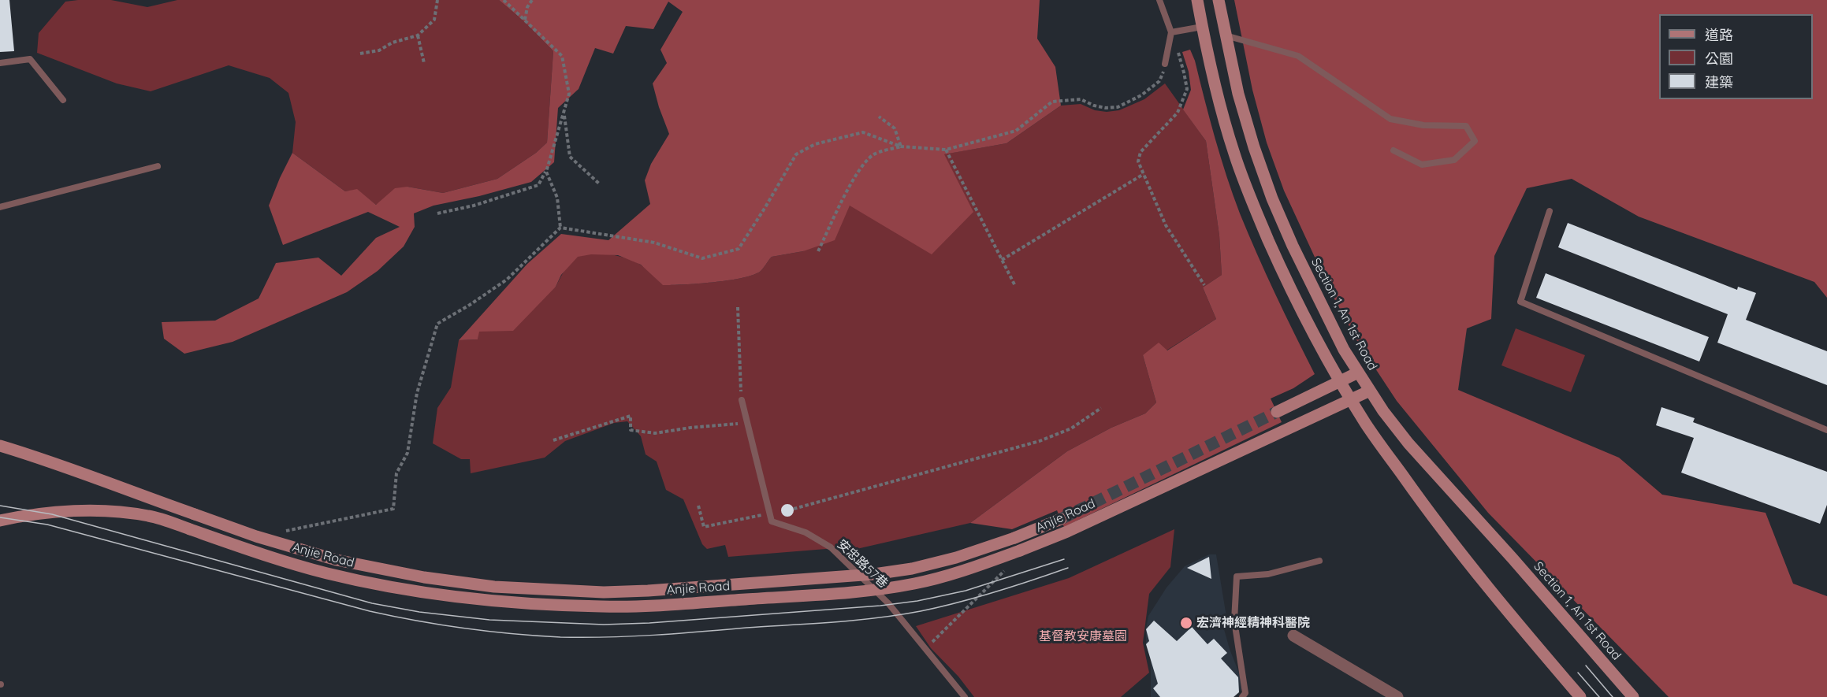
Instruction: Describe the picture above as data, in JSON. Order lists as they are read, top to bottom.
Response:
{
  "streets": {
    "street": ["Section 1, An 1st Road", "Anjie Road"],
    "lane": ["安忠路57巷"]
  },
  "crossings": [
    ["Section 1, An 1st Road", "Anjie Road"]
  ],
  "parks": ["基督教安康墓園"],
  "places": ["宏濟神經精神科醫院"],
  "legend": ["道路", "公園", "建築"]
}
